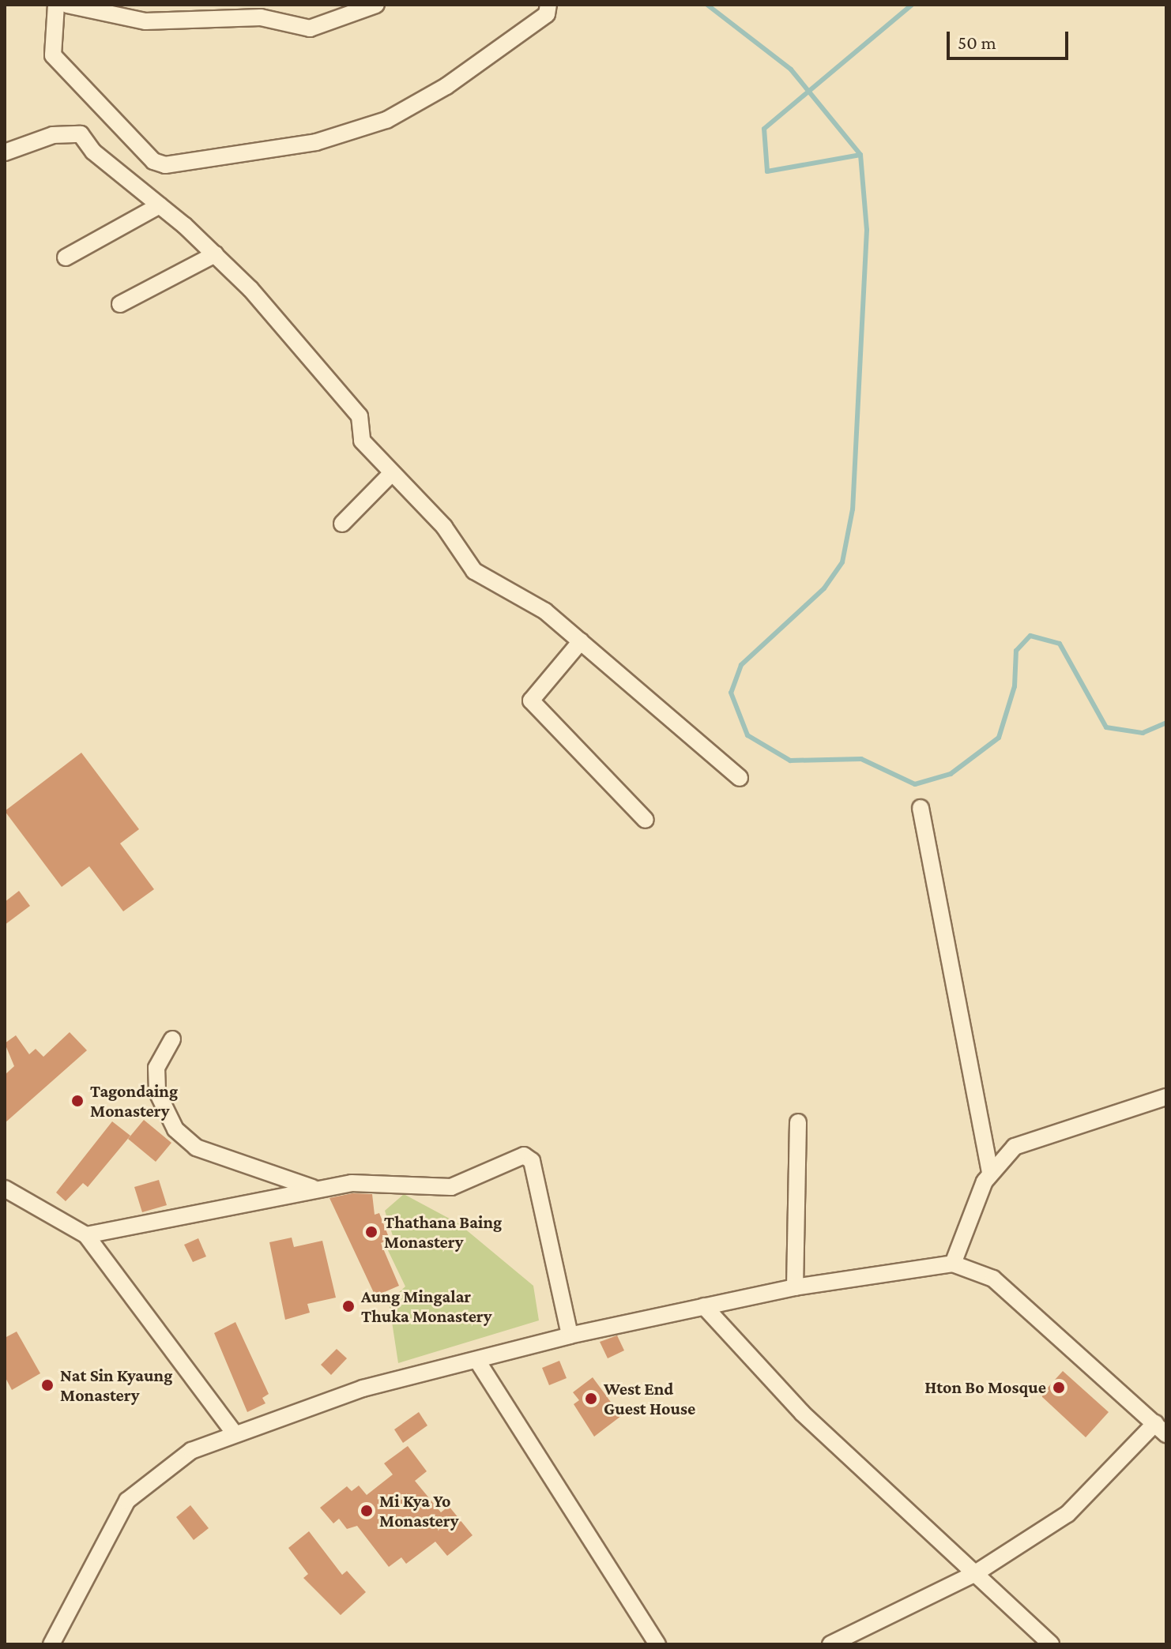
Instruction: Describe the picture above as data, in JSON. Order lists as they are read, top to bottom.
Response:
{
  "places": [
    "Tagondaing Monastery",
    "Thathana Baing Monastery",
    "Aung Mingalar Thuka Monastery",
    "Nat Sin Kyaung Monastery",
    "Hton Bo Mosque",
    "West End Guest House",
    "Mi Kya Yo Monastery"
  ],
  "scale_bar": "50 m"
}
